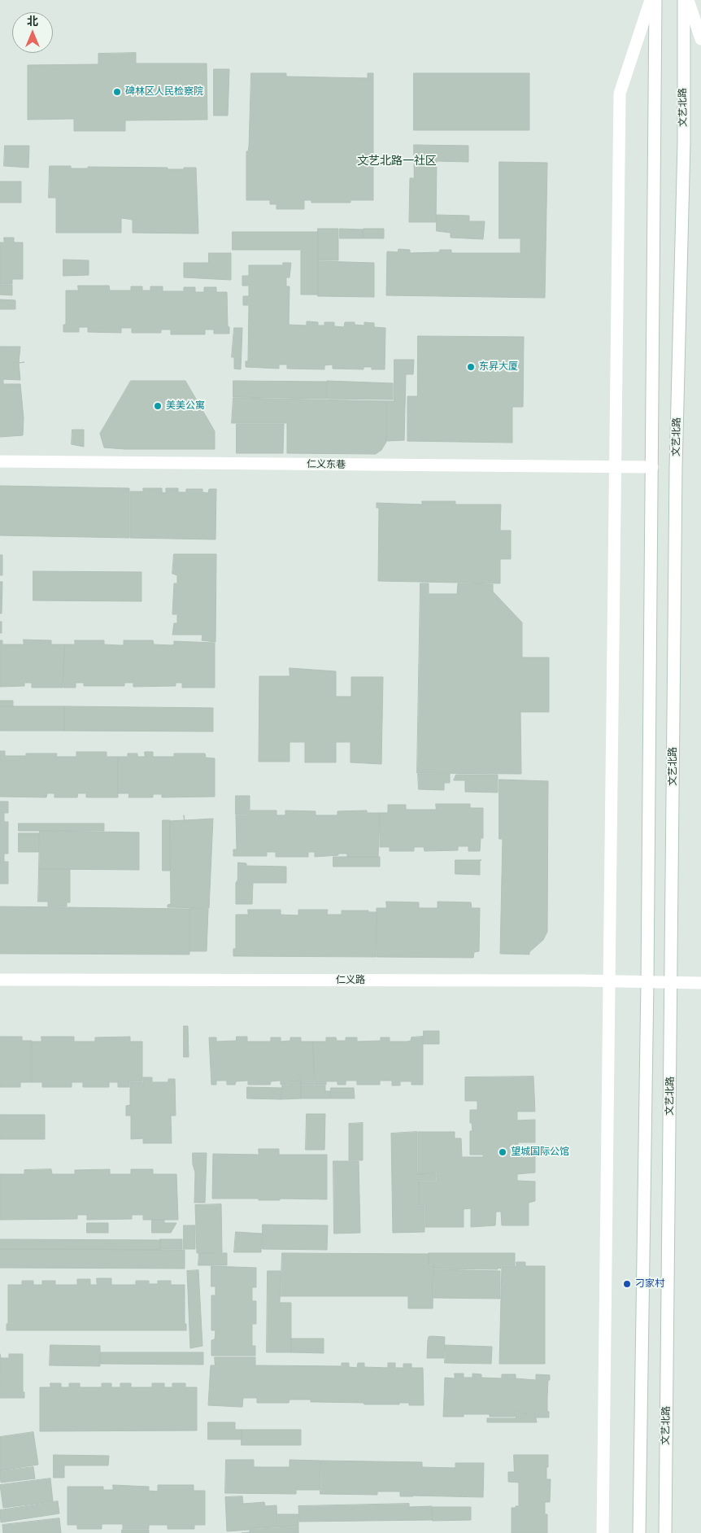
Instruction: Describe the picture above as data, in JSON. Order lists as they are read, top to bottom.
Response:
{
  "streets": {
    "main road": ["文艺北路", "仁义东巷", "仁义路"]
  },
  "crossings": [
    ["文艺北路", "仁义路"]
  ],
  "districts": ["文艺北路一社区"],
  "places": [
    "碑林区人民检察院",
    "东昇大厦",
    "美美公寓",
    "望城国际公馆",
    "刁家村"
  ],
  "north": "top"
}
